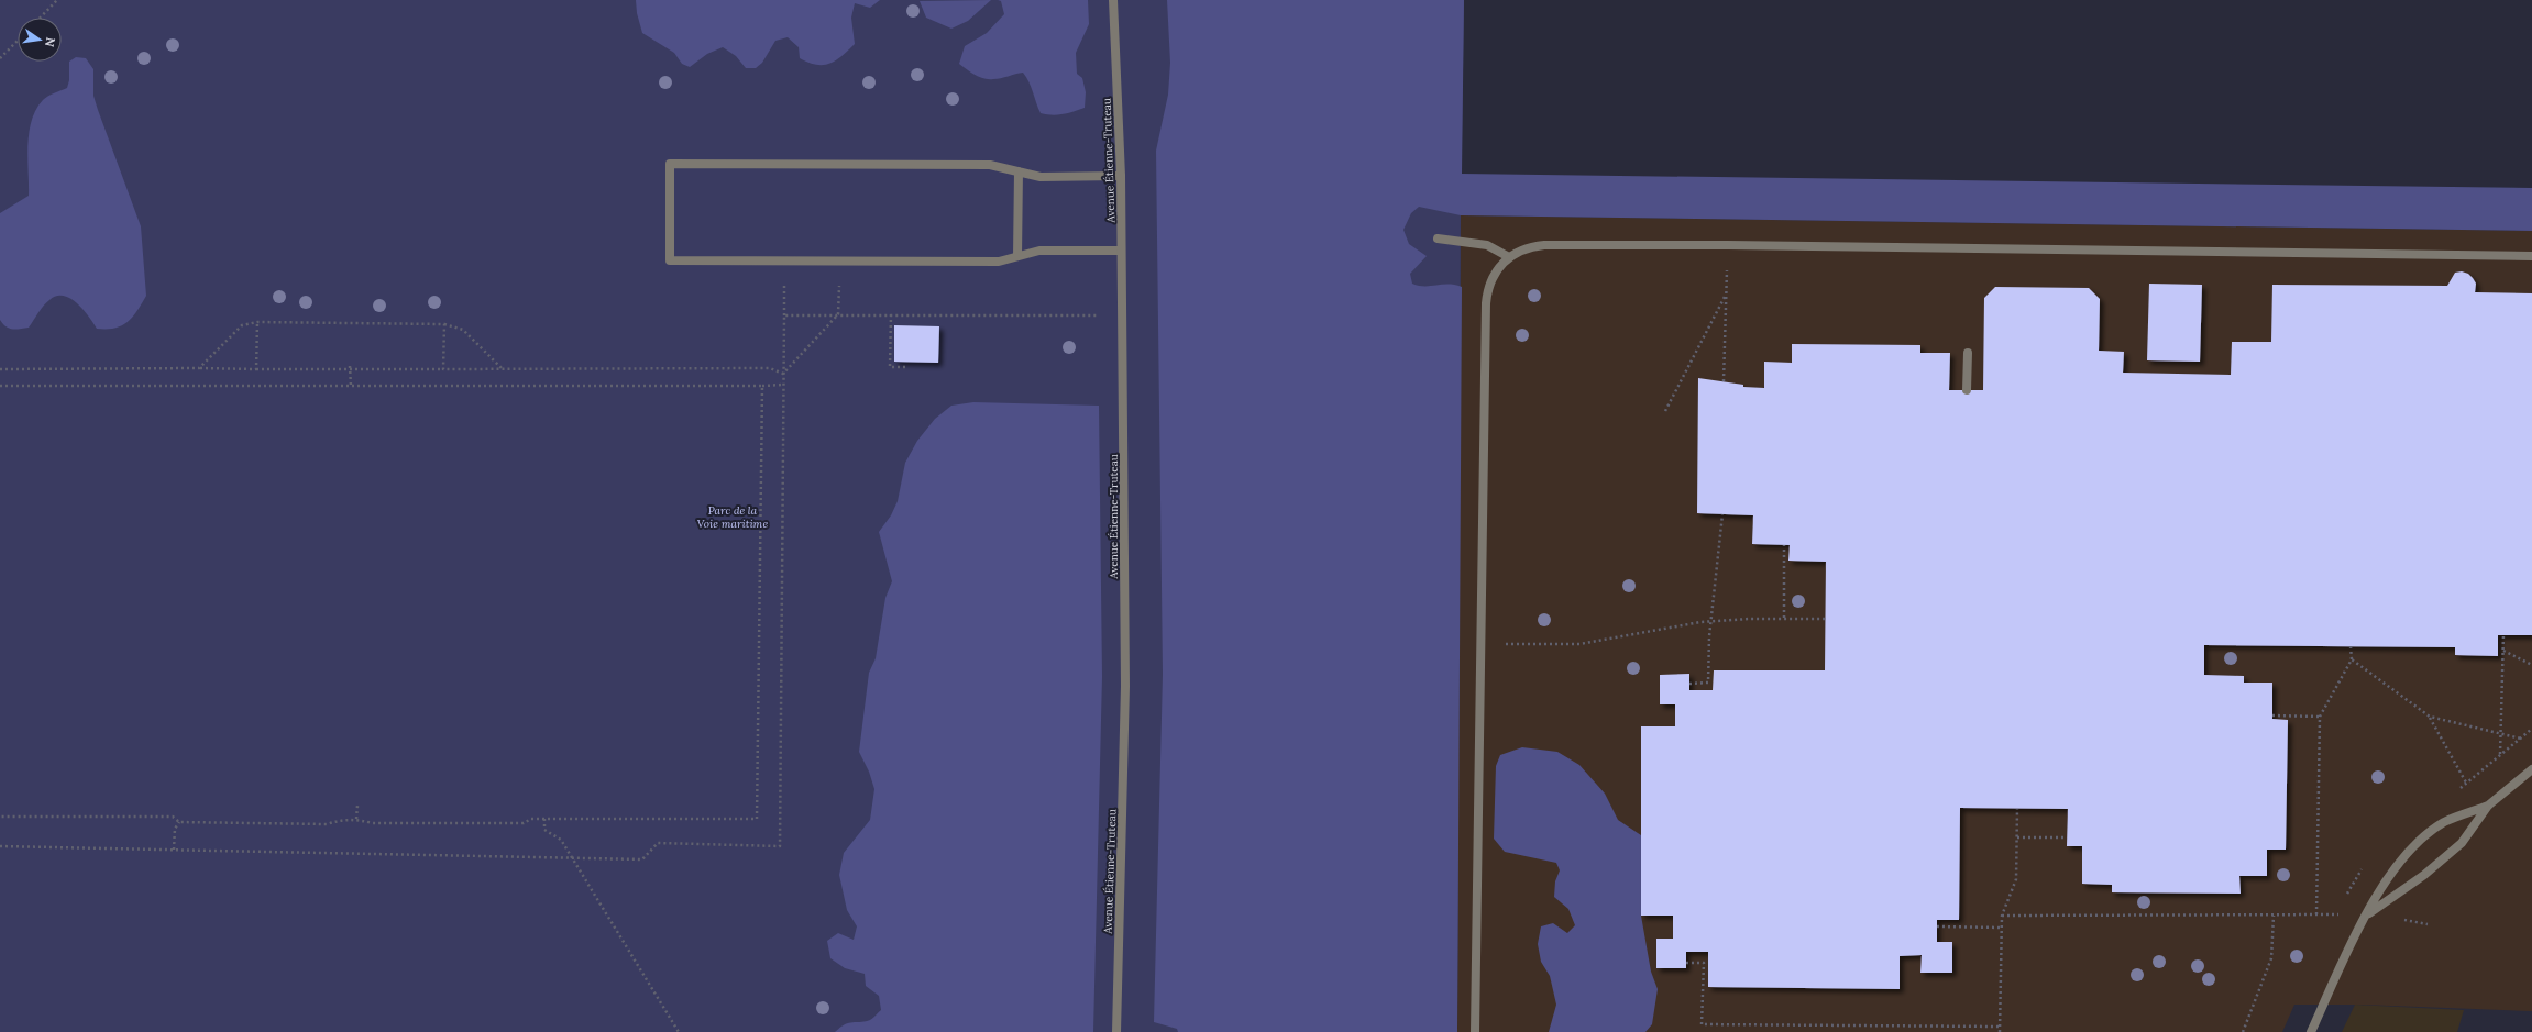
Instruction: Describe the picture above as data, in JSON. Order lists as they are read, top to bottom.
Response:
{
  "streets": {
    "street": ["Avenue Étienne-Truteau"]
  },
  "parks": ["Parc de la Voie maritime"],
  "north": "right"
}
